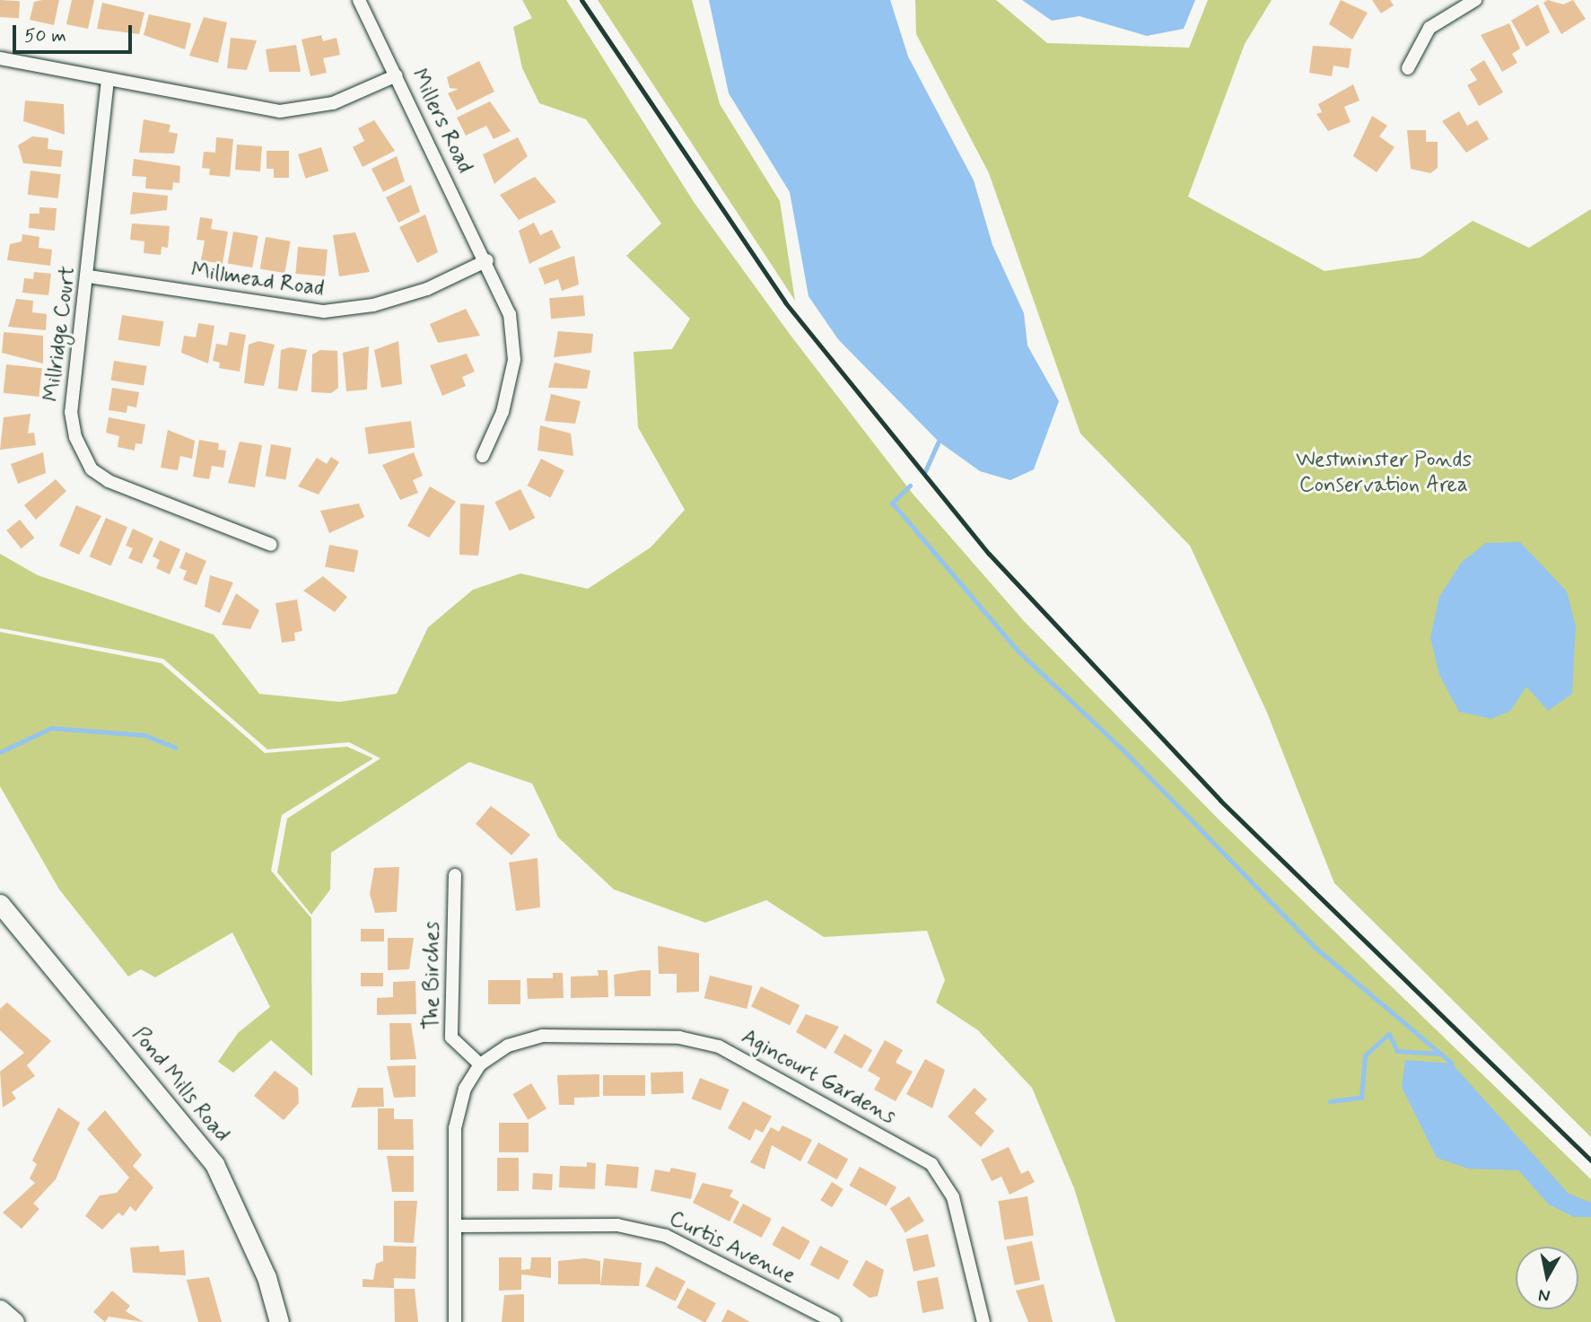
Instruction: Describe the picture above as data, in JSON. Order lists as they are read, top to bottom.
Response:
{
  "streets": {
    "main road": ["Pond Mills Road"],
    "street": [
      "Millers Road",
      "Millmead Road",
      "Millridge Court",
      "The Birches",
      "Agincourt Gardens",
      "Curtis Avenue"
    ]
  },
  "crossings": [
    ["Millers Road", "Millmead Road"],
    ["Millmead Road", "Millridge Court"],
    ["The Birches", "Agincourt Gardens"],
    ["Agincourt Gardens", "Curtis Avenue"]
  ],
  "parks": ["Westminster Ponds Conservation Area"],
  "scale_bar": "50 m",
  "north": "bottom"
}
